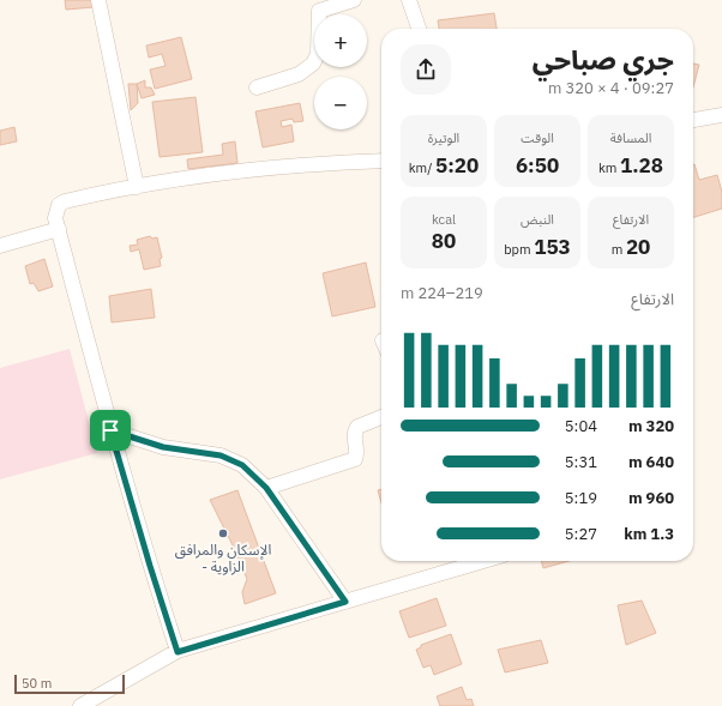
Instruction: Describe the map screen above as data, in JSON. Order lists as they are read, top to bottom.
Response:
{
  "places": ["الإسكان والمرافق - الزاوية"],
  "scale_bar": "50 m",
  "page": {
    "map_buttons": ["+", "−"],
    "heading": ["جري صباحي", "09:27 · 4 × 320 m"],
    "stats": [
      ["المسافة", "1.28 km"],
      ["الوقت", "6:50"],
      ["الوتيرة", "5:20 /km"],
      ["الارتفاع", "20 m"],
      ["النبض", "153 bpm"],
      ["kcal", "80"]
    ],
    "chart": ["الارتفاع", "219–224 m"],
    "list": [
      {
        "name": "320 m",
        "note": "5:04"
      },
      {
        "name": "640 m",
        "note": "5:31"
      },
      {
        "name": "960 m",
        "note": "5:19"
      },
      {
        "name": "1.3 km",
        "note": "5:27"
      }
    ],
    "scale": "50 m"
  }
}
